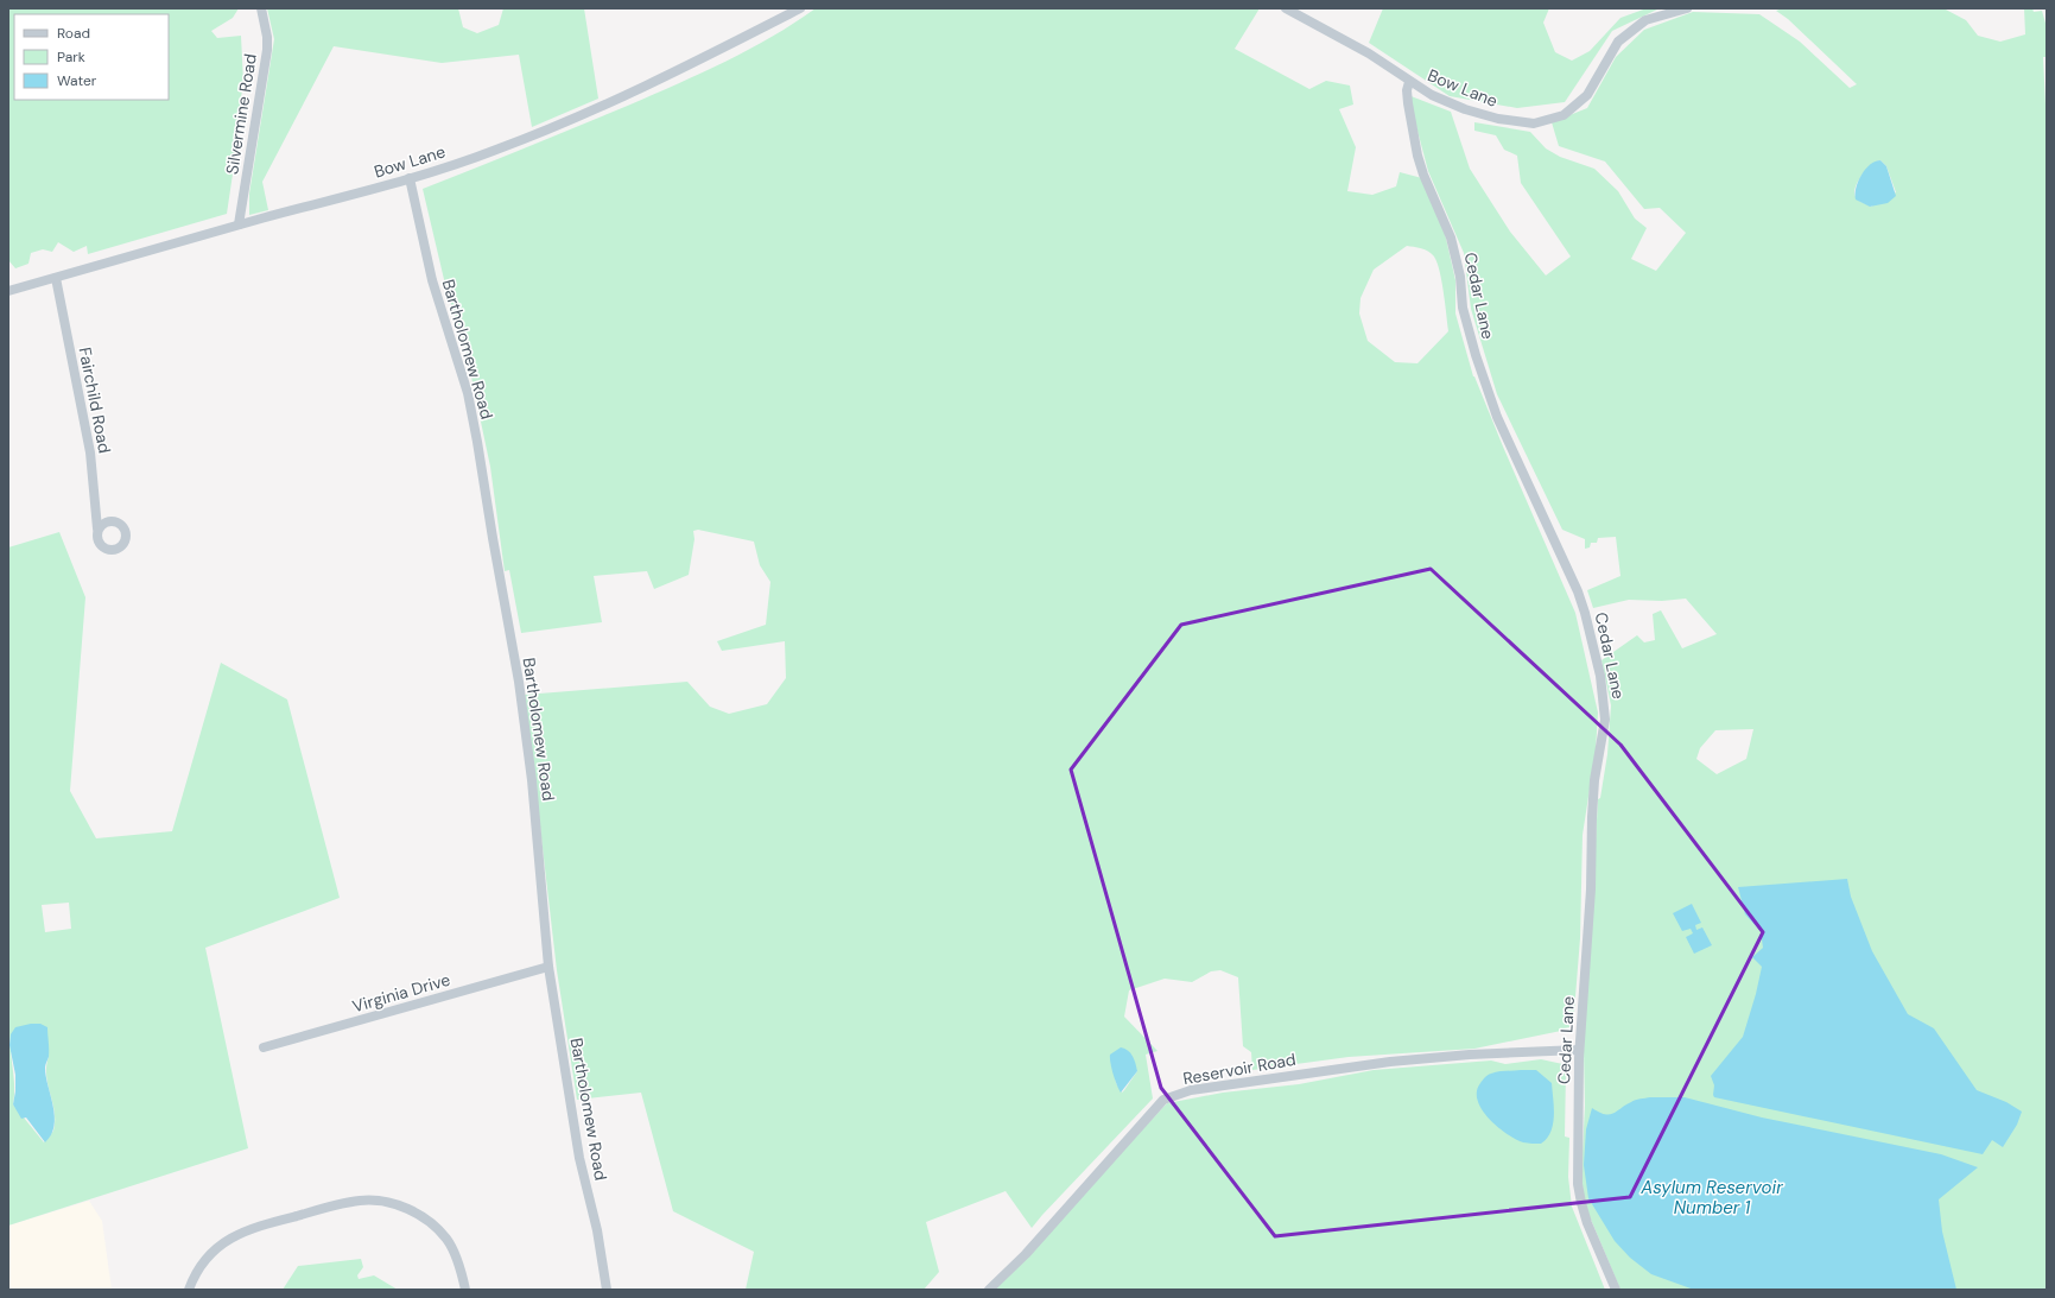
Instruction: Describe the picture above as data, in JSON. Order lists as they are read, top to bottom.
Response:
{
  "streets": {
    "street": [
      "Bow Lane",
      "Silvermine Road",
      "Cedar Lane",
      "Bartholomew Road",
      "Fairchild Road",
      "Virginia Drive",
      "Reservoir Road"
    ]
  },
  "crossings": [
    ["Bow Lane", "Silvermine Road"],
    ["Bow Lane", "Cedar Lane"],
    ["Bow Lane", "Bartholomew Road"],
    ["Bow Lane", "Fairchild Road"],
    ["Cedar Lane", "Reservoir Road"],
    ["Bartholomew Road", "Virginia Drive"]
  ],
  "water": ["Asylum Reservoir Number 1"],
  "legend": ["Road", "Park", "Water"]
}
